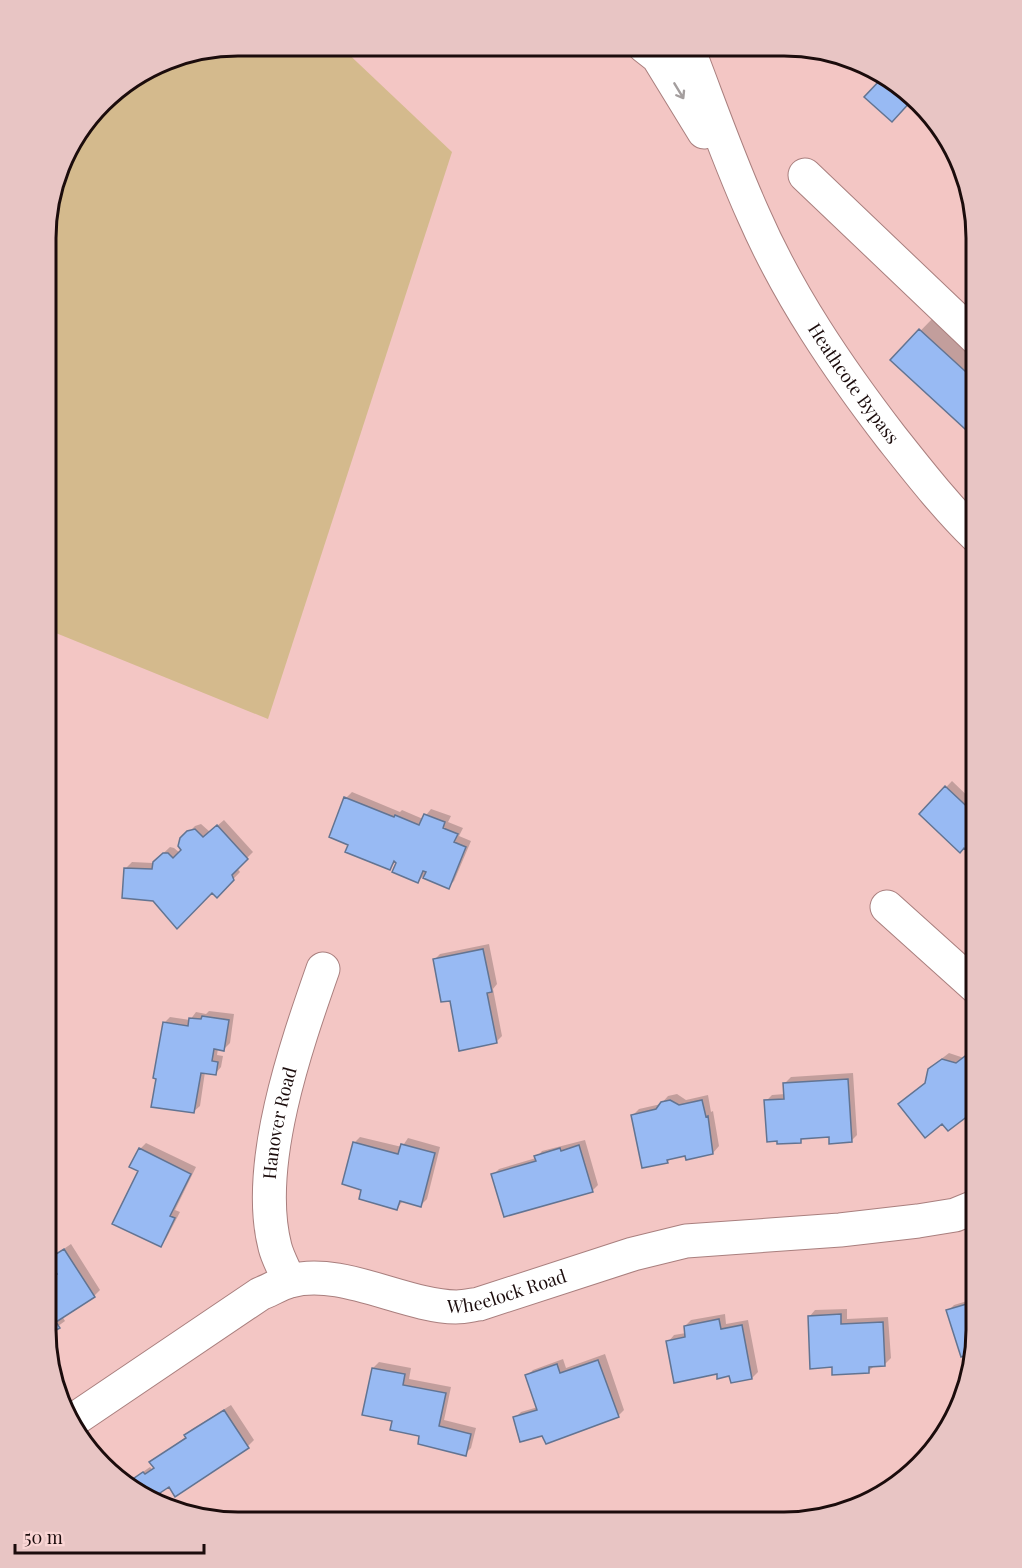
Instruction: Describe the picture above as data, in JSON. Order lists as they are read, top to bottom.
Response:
{
  "streets": {
    "street": ["Heathcote Bypass", "Hanover Road", "Wheelock Road"]
  },
  "crossings": [
    ["Hanover Road", "Wheelock Road"]
  ],
  "scale_bar": "50 m"
}
